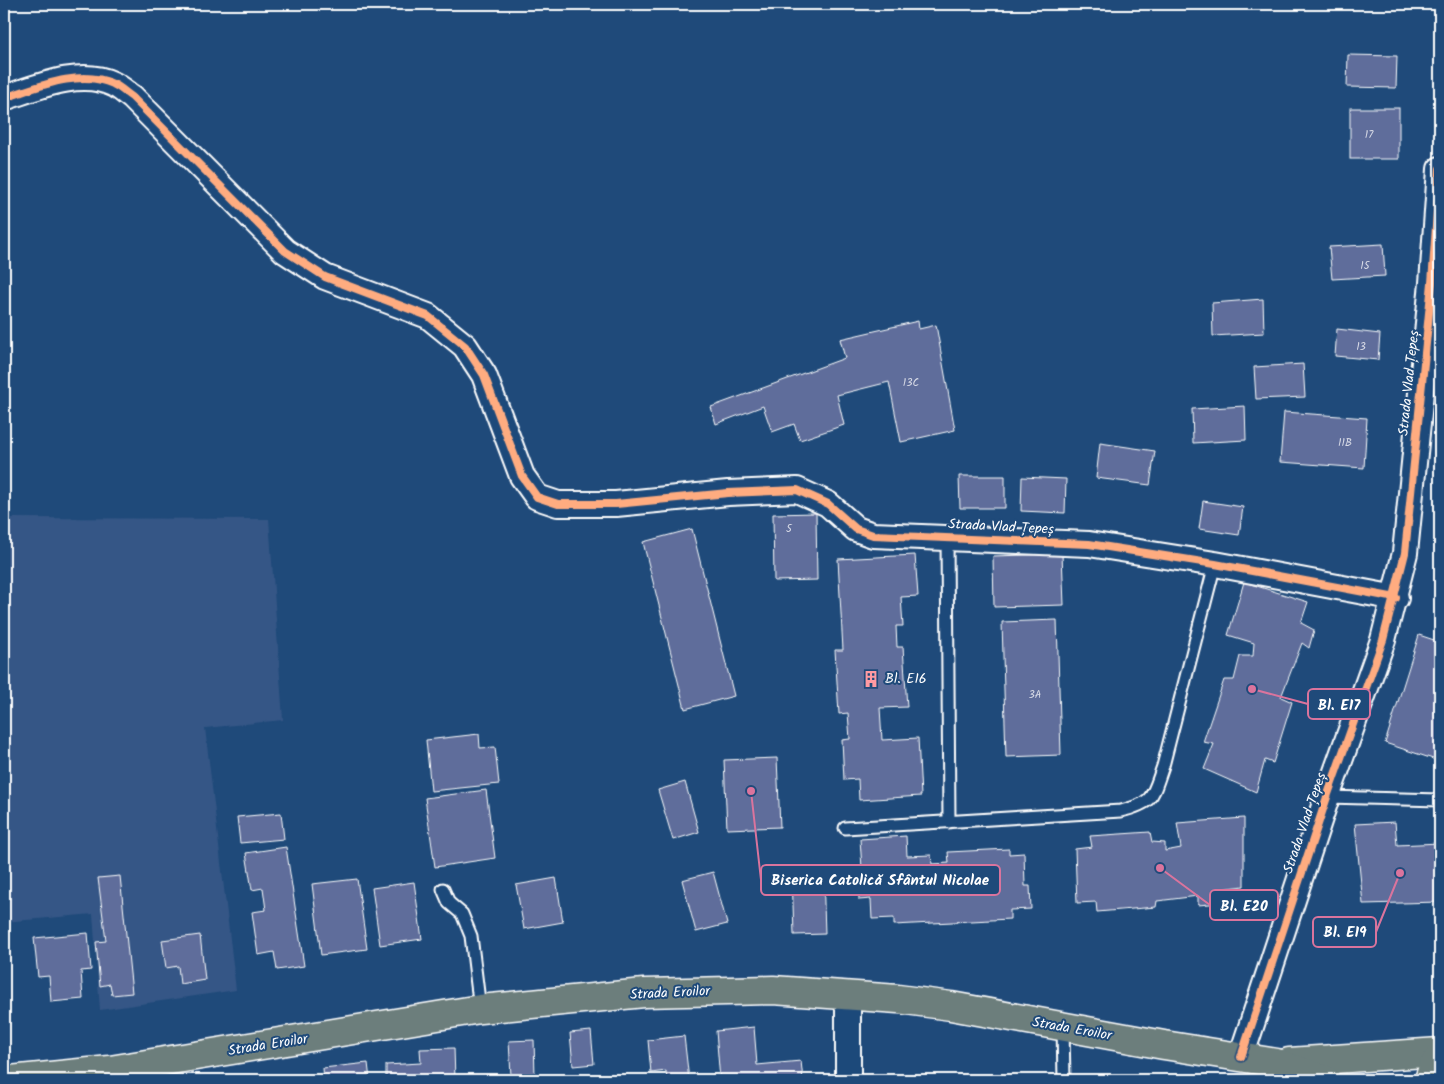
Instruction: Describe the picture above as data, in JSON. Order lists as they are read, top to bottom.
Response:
{
  "streets": {
    "main road": ["Strada Eroilor"],
    "street": ["Strada Vlad Țepeș"]
  },
  "crossings": [
    ["Strada Vlad Țepeș", "Strada Eroilor"]
  ],
  "places": {
    "building": ["Bl. E16"],
    "other": [
      "Bl. E17",
      "Biserica Catolică Sfântul Nicolae",
      "Bl. E20",
      "Bl. E19"
    ]
  },
  "house_numbers": [
    "17",
    "15",
    "13",
    "13C",
    "11B",
    "5",
    "3A"
  ]
}
